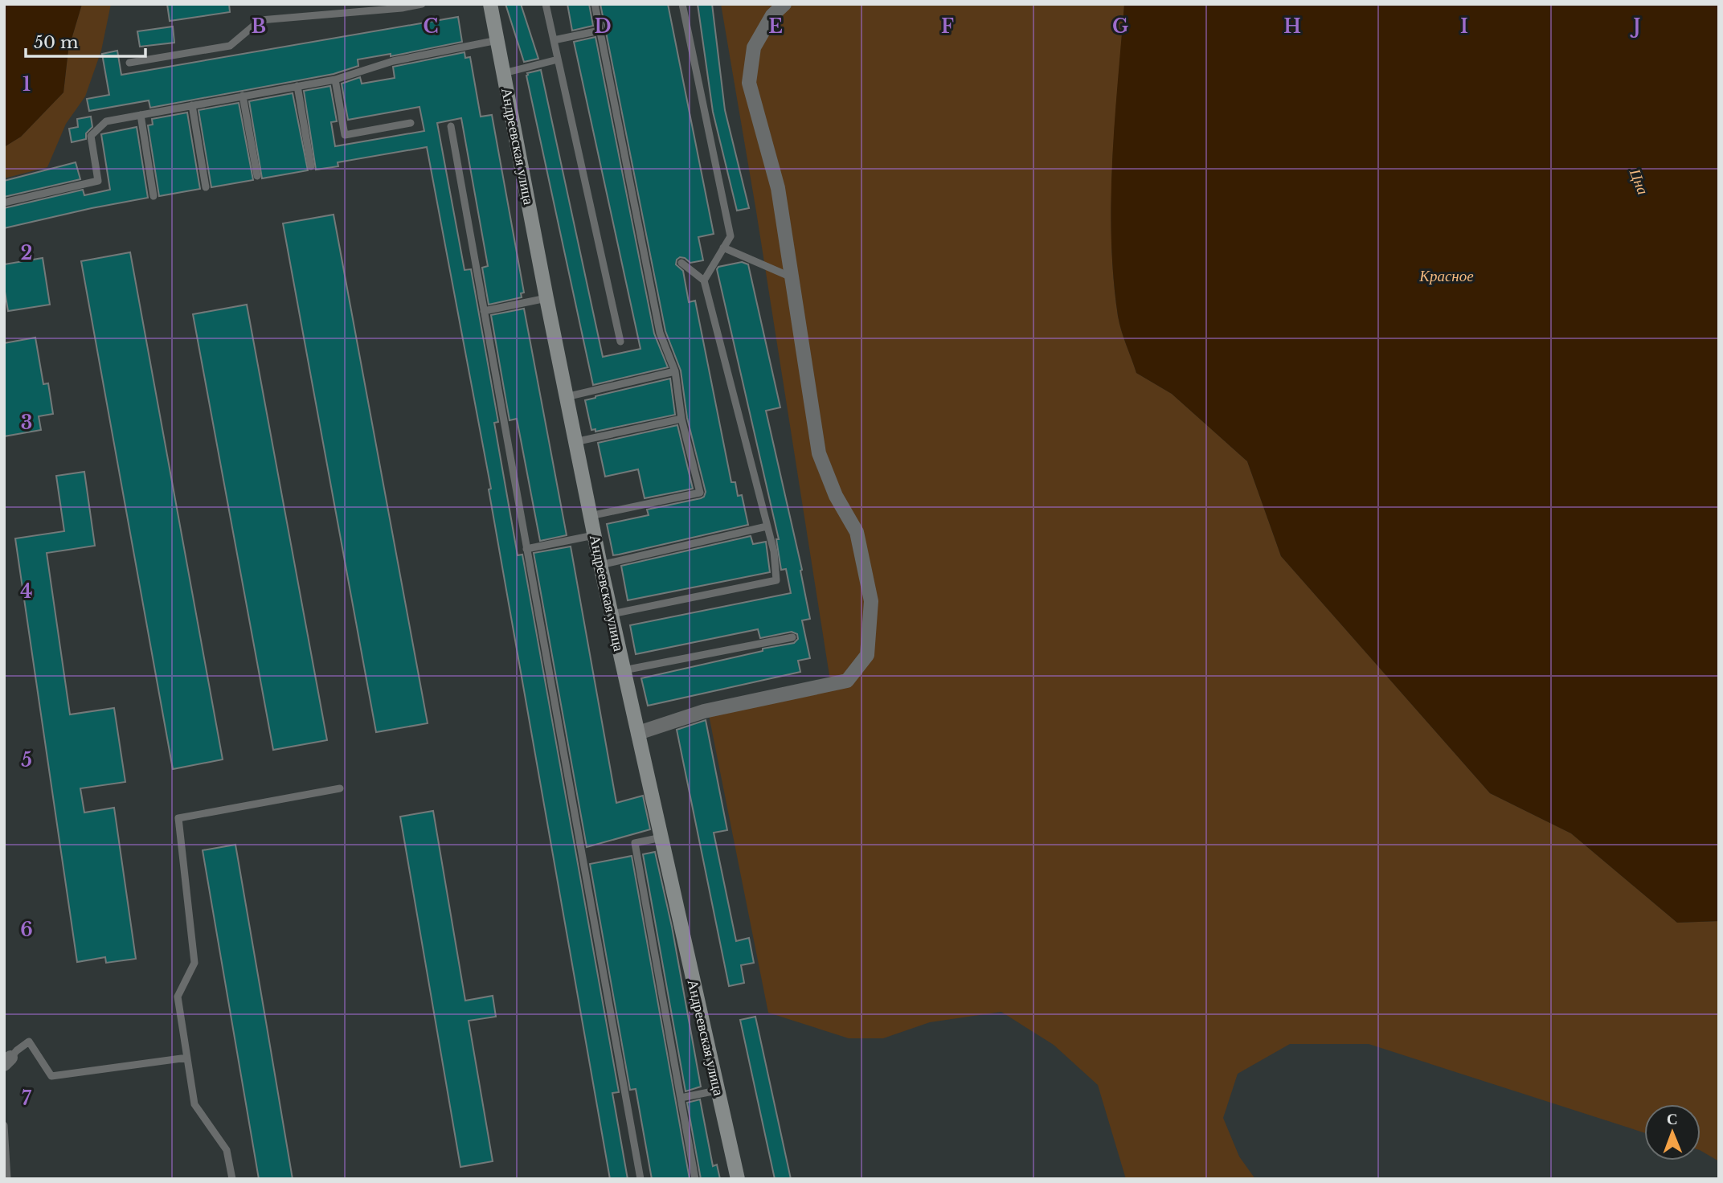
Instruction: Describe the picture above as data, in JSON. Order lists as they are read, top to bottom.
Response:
{
  "streets": {
    "street": ["Андреевская улица"]
  },
  "water": ["Цна", "Красное"],
  "scale_bar": "50 m",
  "north": "top",
  "grid": {
    "columns": [
      "B",
      "C",
      "D",
      "E",
      "F",
      "G",
      "H",
      "I",
      "J"
    ],
    "rows": [
      "1",
      "2",
      "3",
      "4",
      "5",
      "6",
      "7"
    ]
  }
}
